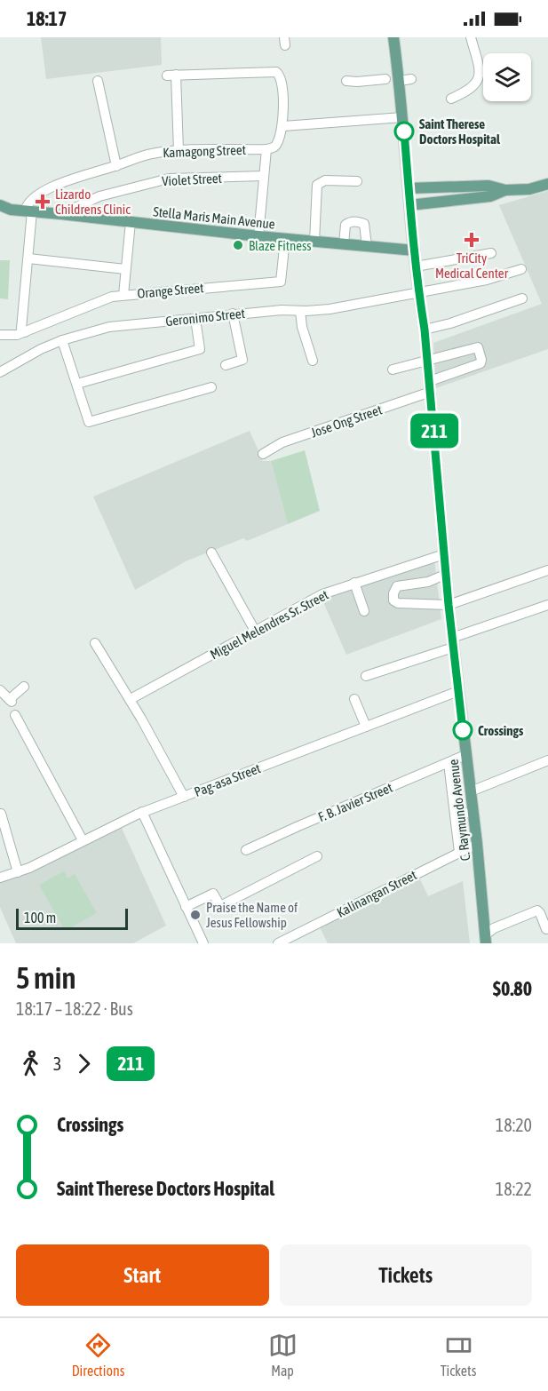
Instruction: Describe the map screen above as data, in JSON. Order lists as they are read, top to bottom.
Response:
{
  "streets": {
    "main road": ["Stella Maris Main Avenue", "C. Raymundo Avenue"],
    "street": [
      "Kamagong Street",
      "Violet Street",
      "Orange Street",
      "Geronimo Street",
      "Jose Ong Street",
      "Miguel Melendres Sr. Street",
      "Pag-asa Street",
      "F. B. Javier Street",
      "Kalinangan Street"
    ]
  },
  "crossings": [
    ["Kamagong Street", "Stella Maris Main Avenue"],
    ["Violet Street", "Stella Maris Main Avenue"],
    ["Stella Maris Main Avenue", "Orange Street"],
    ["Stella Maris Main Avenue", "C. Raymundo Avenue"],
    ["Geronimo Street", "C. Raymundo Avenue"],
    ["Jose Ong Street", "C. Raymundo Avenue"],
    ["Miguel Melendres Sr. Street", "C. Raymundo Avenue"],
    ["Pag-asa Street", "C. Raymundo Avenue"],
    ["F. B. Javier Street", "C. Raymundo Avenue"],
    ["C. Raymundo Avenue", "Kalinangan Street"]
  ],
  "places": {
    "other": [
      "Saint Therese Doctors Hospital",
      "Blaze Fitness",
      "Crossings",
      "Praise the Name of Jesus Fellowship"
    ],
    "health": ["Lizardo Childrens Clinic", "TriCity Medical Center"]
  },
  "lines": ["bus line 211"],
  "scale_bar": "100 m",
  "page": {
    "status": "18:17",
    "on_map": "211",
    "scale": "100 m",
    "heading": ["5 min", "18:17 – 18:22 · Bus", "$0.80"],
    "legs": ["3", "211"],
    "list": [
      {
        "name": "Crossings",
        "value": "18:20"
      },
      {
        "name": "Saint Therese Doctors Hospital",
        "value": "18:22"
      }
    ],
    "buttons": ["Start", "Tickets"],
    "tabs": ["Directions", "Map", "Tickets"]
  }
}
